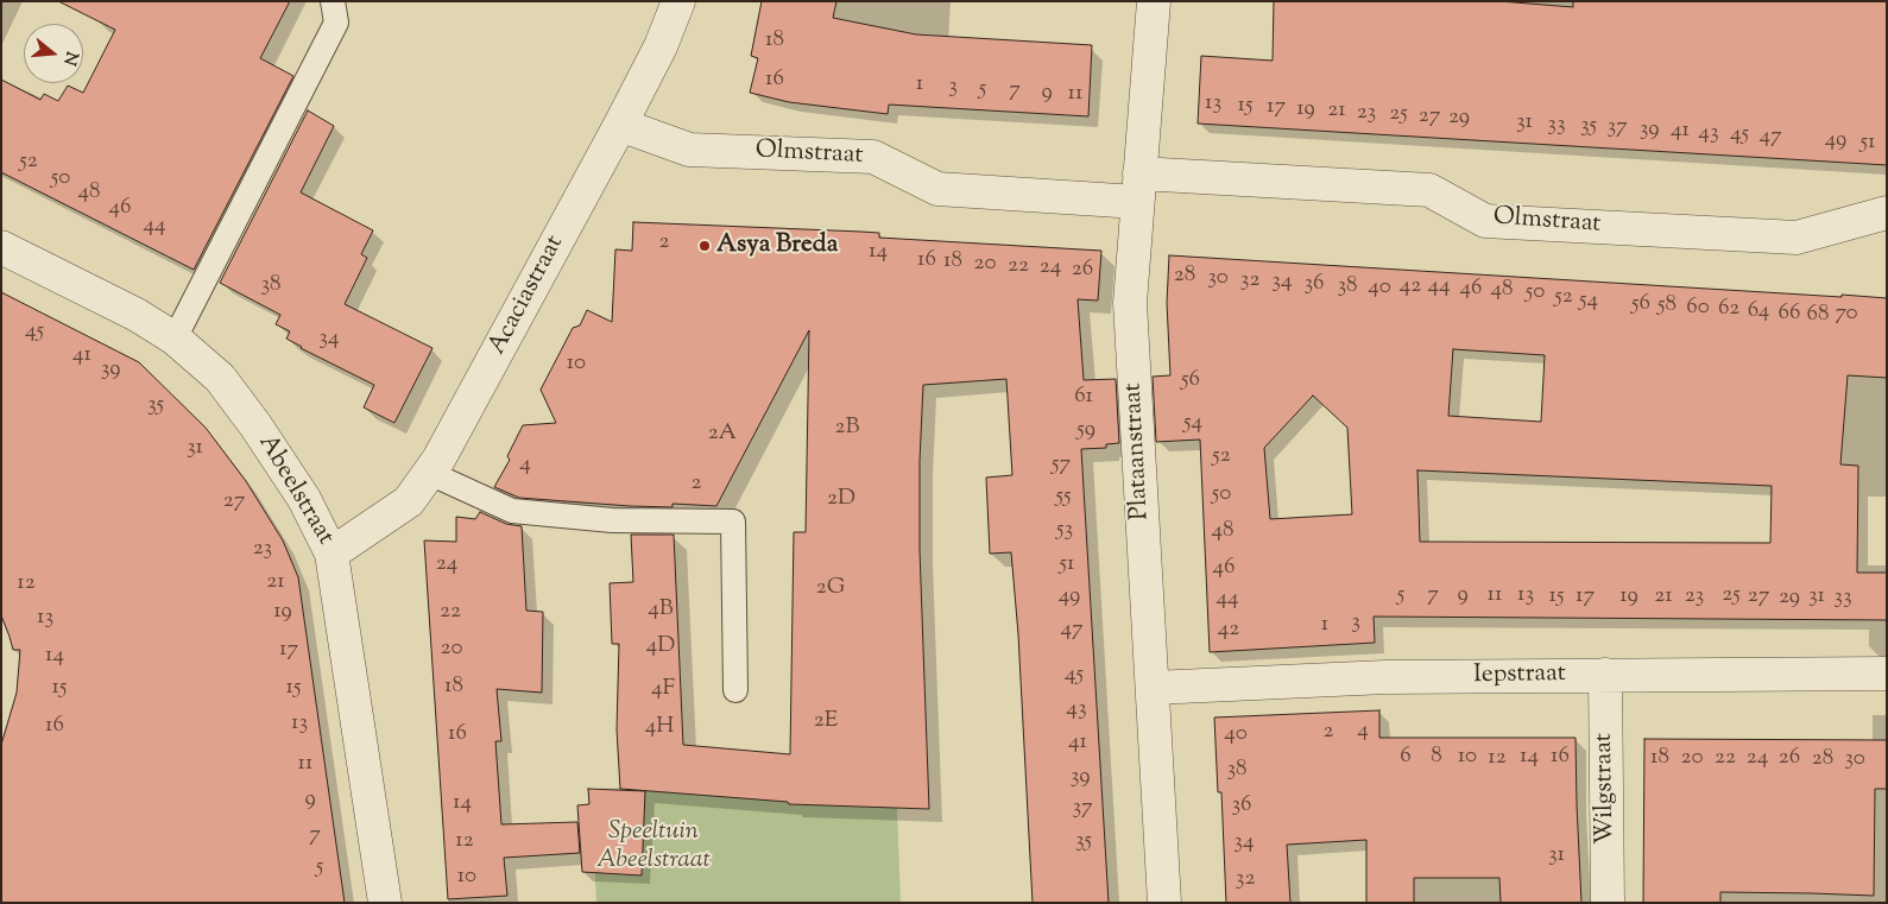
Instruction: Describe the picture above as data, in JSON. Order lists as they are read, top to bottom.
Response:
{
  "streets": {
    "street": [
      "Olmstraat",
      "Acaciastraat",
      "Plataanstraat",
      "Abeelstraat",
      "Iepstraat",
      "Wilgstraat"
    ]
  },
  "crossings": [
    ["Olmstraat", "Acaciastraat"],
    ["Olmstraat", "Plataanstraat"],
    ["Acaciastraat", "Abeelstraat"],
    ["Plataanstraat", "Iepstraat"],
    ["Iepstraat", "Wilgstraat"]
  ],
  "parks": ["Speeltuin Abeelstraat"],
  "places": ["Asya Breda"],
  "house_numbers": [
    "18",
    "16",
    "1",
    "3",
    "5",
    "7",
    "9",
    "11",
    "13",
    "15",
    "17",
    "19",
    "21",
    "23",
    "25",
    "27",
    "29",
    "31",
    "33",
    "35",
    "37",
    "39",
    "41",
    "43",
    "45",
    "47",
    "49",
    "51",
    "52",
    "50",
    "48",
    "46",
    "44",
    "2",
    "14",
    "16",
    "18",
    "20",
    "22",
    "24",
    "26",
    "28",
    "30",
    "32",
    "34",
    "36",
    "38",
    "38",
    "42",
    "44",
    "40",
    "46",
    "48",
    "50",
    "52",
    "54",
    "56",
    "58",
    "60",
    "62",
    "64",
    "66",
    "70",
    "68",
    "45",
    "34",
    "41",
    "10",
    "39",
    "56",
    "61",
    "35",
    "54",
    "2B",
    "59",
    "2A",
    "31",
    "52",
    "4",
    "57",
    "2",
    "50",
    "55",
    "2D",
    "27",
    "53",
    "48",
    "23",
    "24",
    "51",
    "46",
    "21",
    "12",
    "2G",
    "5",
    "7",
    "9",
    "11",
    "13",
    "25",
    "49",
    "15",
    "17",
    "19",
    "21",
    "23",
    "27",
    "31",
    "29",
    "33",
    "44",
    "4B",
    "19",
    "22",
    "13",
    "3",
    "1",
    "47",
    "42",
    "4D",
    "20",
    "17",
    "14",
    "45",
    "18",
    "15",
    "15",
    "4F",
    "43",
    "2E",
    "13",
    "16",
    "4H",
    "4",
    "2",
    "16",
    "40",
    "41",
    "6",
    "8",
    "10",
    "14",
    "16",
    "12",
    "18",
    "20",
    "22",
    "24",
    "26",
    "28",
    "30",
    "11",
    "38",
    "39",
    "9",
    "14",
    "36",
    "37",
    "7",
    "12",
    "35",
    "34",
    "31",
    "5",
    "10",
    "32"
  ],
  "north": "right"
}
